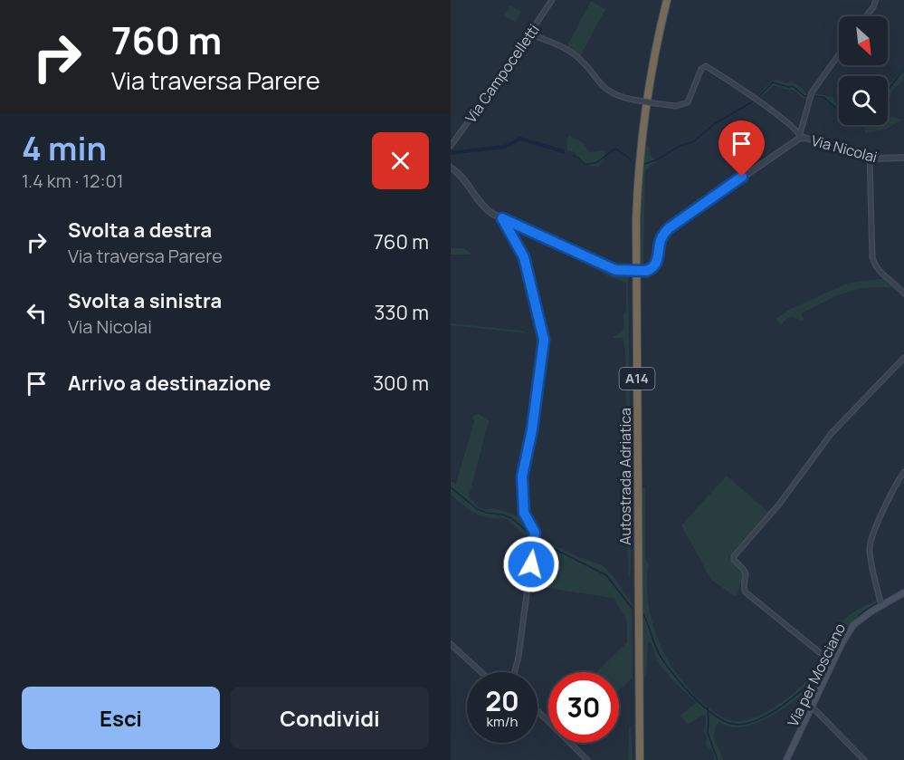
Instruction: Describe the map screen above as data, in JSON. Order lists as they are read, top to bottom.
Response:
{
  "streets": {
    "highway": ["A14", "Autostrada Adriatica"],
    "main road": ["Via per Mosciano"],
    "street": ["Via Campocelletti", "Via Nicolai"]
  },
  "north": "bottom right",
  "page": {
    "turn": ["760 m", "Via traversa Parere"],
    "heading": ["4 min", "1.4 km · 12:01"],
    "list": [
      {
        "name": "Svolta a destra",
        "note": "Via traversa Parere",
        "value": "760 m"
      },
      {
        "name": "Svolta a sinistra",
        "note": "Via Nicolai",
        "value": "330 m"
      },
      {
        "name": "Arrivo a destinazione",
        "value": "300 m"
      }
    ],
    "speed": "20 km/h",
    "limit": "30",
    "buttons": ["Esci", "Condividi"]
  }
}
